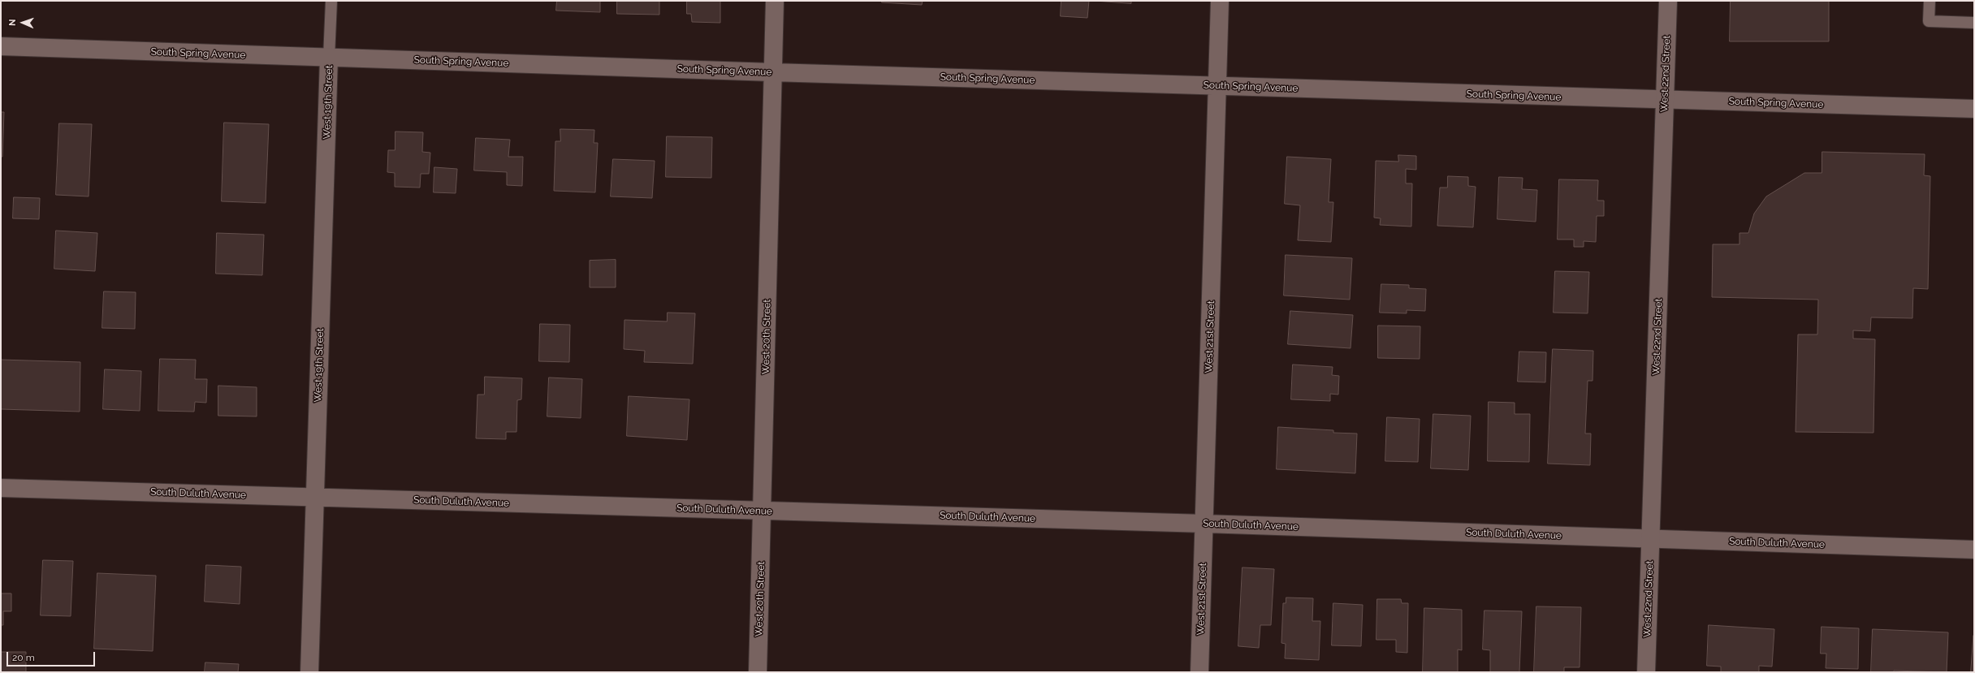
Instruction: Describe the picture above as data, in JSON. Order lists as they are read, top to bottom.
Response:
{
  "streets": {
    "street": [
      "South Spring Avenue",
      "West 22nd Street",
      "West 19th Street",
      "West 20th Street",
      "West 21st Street",
      "South Duluth Avenue"
    ]
  },
  "crossings": [
    ["South Spring Avenue", "West 22nd Street"],
    ["South Spring Avenue", "West 19th Street"],
    ["South Spring Avenue", "West 20th Street"],
    ["South Spring Avenue", "West 21st Street"],
    ["West 22nd Street", "South Duluth Avenue"],
    ["West 19th Street", "South Duluth Avenue"],
    ["West 20th Street", "South Duluth Avenue"],
    ["West 21st Street", "South Duluth Avenue"]
  ],
  "scale_bar": "20 m",
  "north": "left"
}
